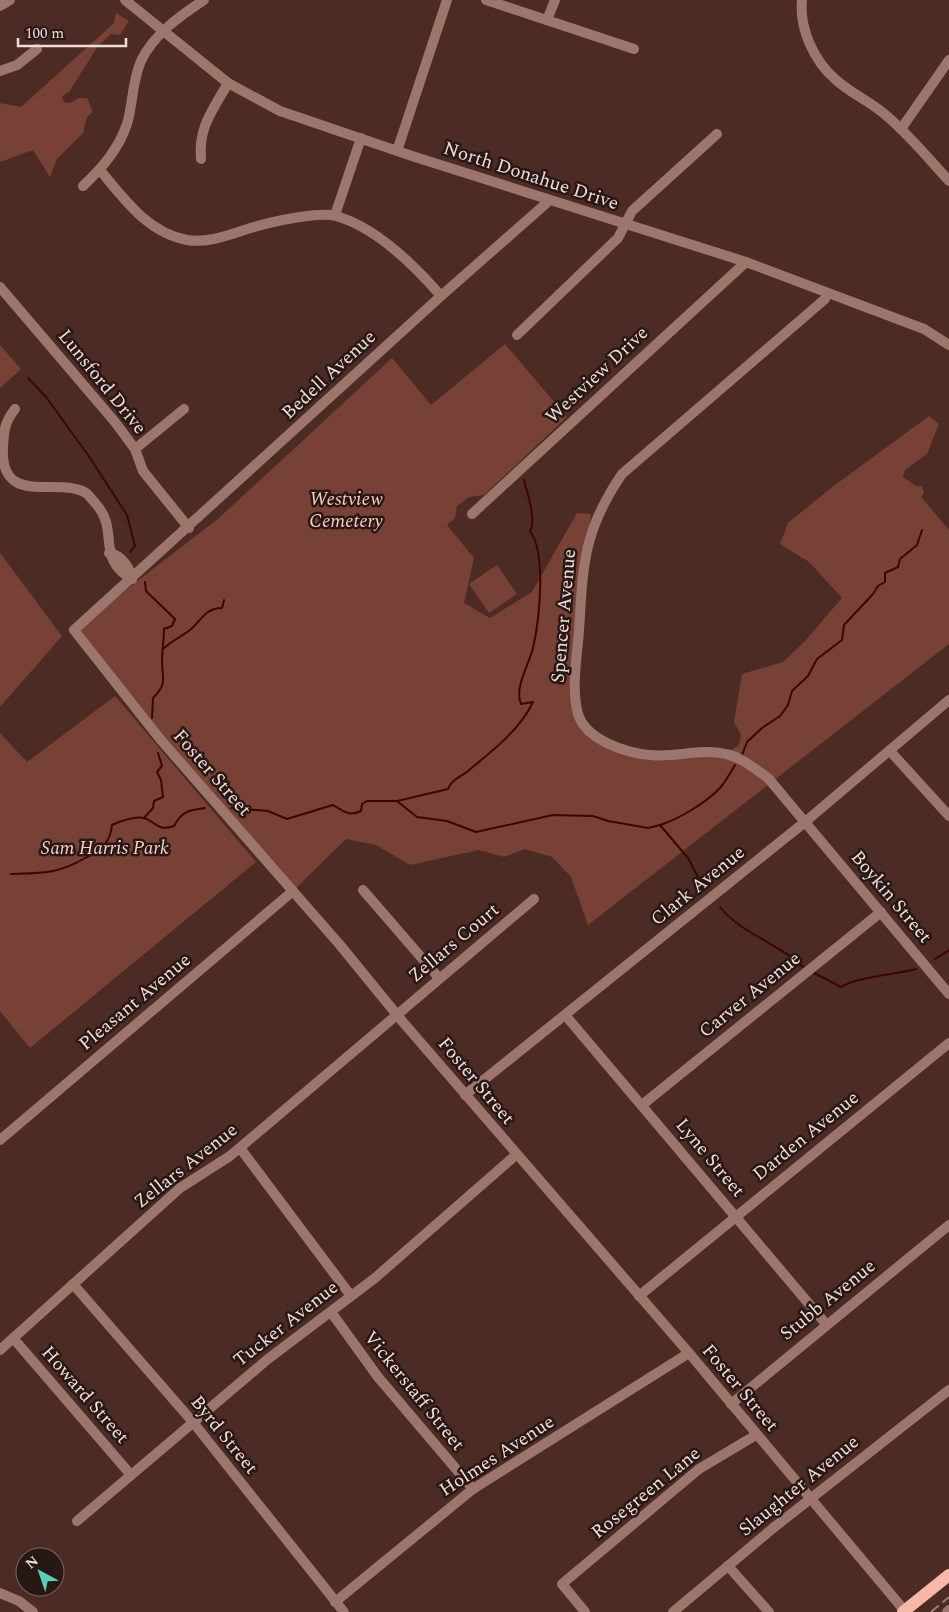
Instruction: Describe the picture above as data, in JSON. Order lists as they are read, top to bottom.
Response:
{
  "streets": {
    "street": [
      "North Donahue Drive",
      "Bedell Avenue",
      "Westview Drive",
      "Lunsford Drive",
      "Spencer Avenue",
      "Foster Street",
      "Clark Avenue",
      "Boykin Street",
      "Zellars Court",
      "Carver Avenue",
      "Pleasant Avenue",
      "Darden Avenue",
      "Lyne Street",
      "Zellars Avenue",
      "Stubb Avenue",
      "Tucker Avenue",
      "Vickerstaff Street",
      "Howard Street",
      "Byrd Street",
      "Holmes Avenue",
      "Slaughter Avenue",
      "Rosegreen Lane"
    ]
  },
  "crossings": [
    ["North Donahue Drive", "Bedell Avenue"],
    ["North Donahue Drive", "Westview Drive"],
    ["North Donahue Drive", "Spencer Avenue"],
    ["Bedell Avenue", "Lunsford Drive"],
    ["Bedell Avenue", "Foster Street"],
    ["Spencer Avenue", "Clark Avenue"],
    ["Spencer Avenue", "Boykin Street"],
    ["Foster Street", "Clark Avenue"],
    ["Foster Street", "Zellars Court"],
    ["Foster Street", "Pleasant Avenue"],
    ["Foster Street", "Darden Avenue"],
    ["Foster Street", "Zellars Avenue"],
    ["Foster Street", "Stubb Avenue"],
    ["Foster Street", "Tucker Avenue"],
    ["Foster Street", "Holmes Avenue"],
    ["Foster Street", "Slaughter Avenue"],
    ["Foster Street", "Rosegreen Lane"],
    ["Clark Avenue", "Boykin Street"],
    ["Clark Avenue", "Lyne Street"],
    ["Boykin Street", "Carver Avenue"],
    ["Zellars Court", "Zellars Avenue"],
    ["Carver Avenue", "Lyne Street"],
    ["Darden Avenue", "Lyne Street"],
    ["Lyne Street", "Stubb Avenue"],
    ["Zellars Avenue", "Howard Street"],
    ["Zellars Avenue", "Byrd Street"],
    ["Tucker Avenue", "Vickerstaff Street"],
    ["Tucker Avenue", "Howard Street"],
    ["Tucker Avenue", "Byrd Street"],
    ["Vickerstaff Street", "Holmes Avenue"],
    ["Byrd Street", "Holmes Avenue"]
  ],
  "parks": ["Westview Cemetery", "Sam Harris Park"],
  "scale_bar": "100 m",
  "north": "top left"
}
